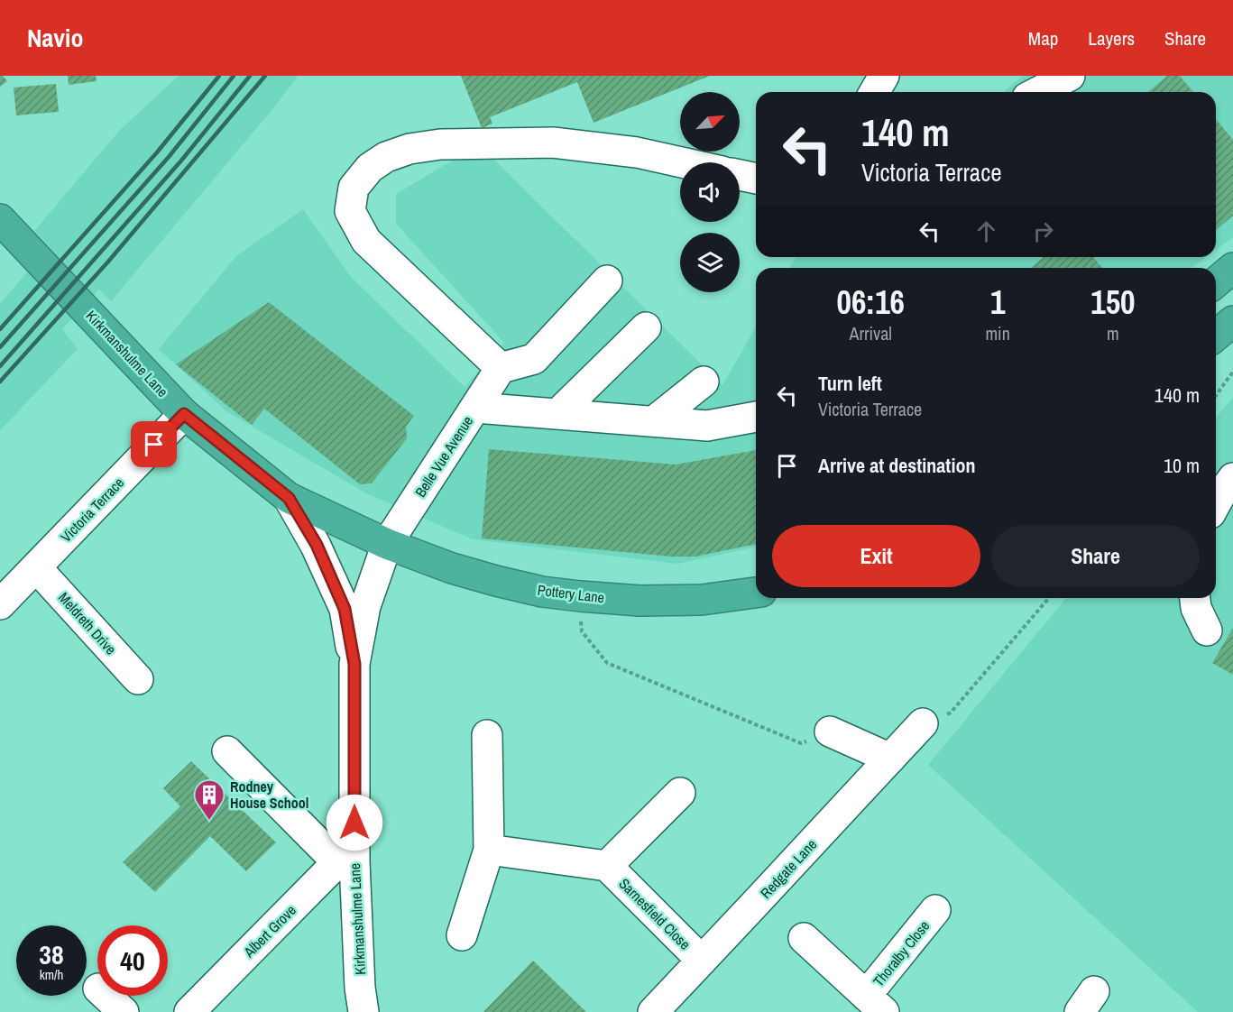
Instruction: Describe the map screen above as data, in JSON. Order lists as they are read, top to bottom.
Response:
{
  "streets": {
    "highway": ["Kirkmanshulme Lane", "Pottery Lane"],
    "street": [
      "Belle Vue Avenue",
      "Victoria Terrace",
      "Meldreth Drive",
      "Redgate Lane",
      "Sarnesfield Close",
      "Albert Grove",
      "Thoralby Close"
    ]
  },
  "crossings": [
    ["Kirkmanshulme Lane", "Belle Vue Avenue"],
    ["Kirkmanshulme Lane", "Victoria Terrace"],
    ["Kirkmanshulme Lane", "Pottery Lane"],
    ["Kirkmanshulme Lane", "Albert Grove"],
    ["Belle Vue Avenue", "Pottery Lane"],
    ["Victoria Terrace", "Meldreth Drive"],
    ["Redgate Lane", "Sarnesfield Close"]
  ],
  "places": {
    "building": ["Rodney House School"]
  },
  "north": "top right",
  "page": {
    "header": "Navio",
    "nav": ["Map", "Layers", "Share"],
    "turn": ["140 m", "Victoria Terrace"],
    "eta": [
      "06:16",
      "Arrival",
      "1",
      "min",
      "150",
      "m"
    ],
    "list": [
      {
        "name": "Turn left",
        "note": "Victoria Terrace",
        "value": "140 m"
      },
      {
        "name": "Arrive at destination",
        "value": "10 m"
      }
    ],
    "buttons": ["Exit", "Share"],
    "speed": "38 km/h",
    "limit": "40"
  }
}
